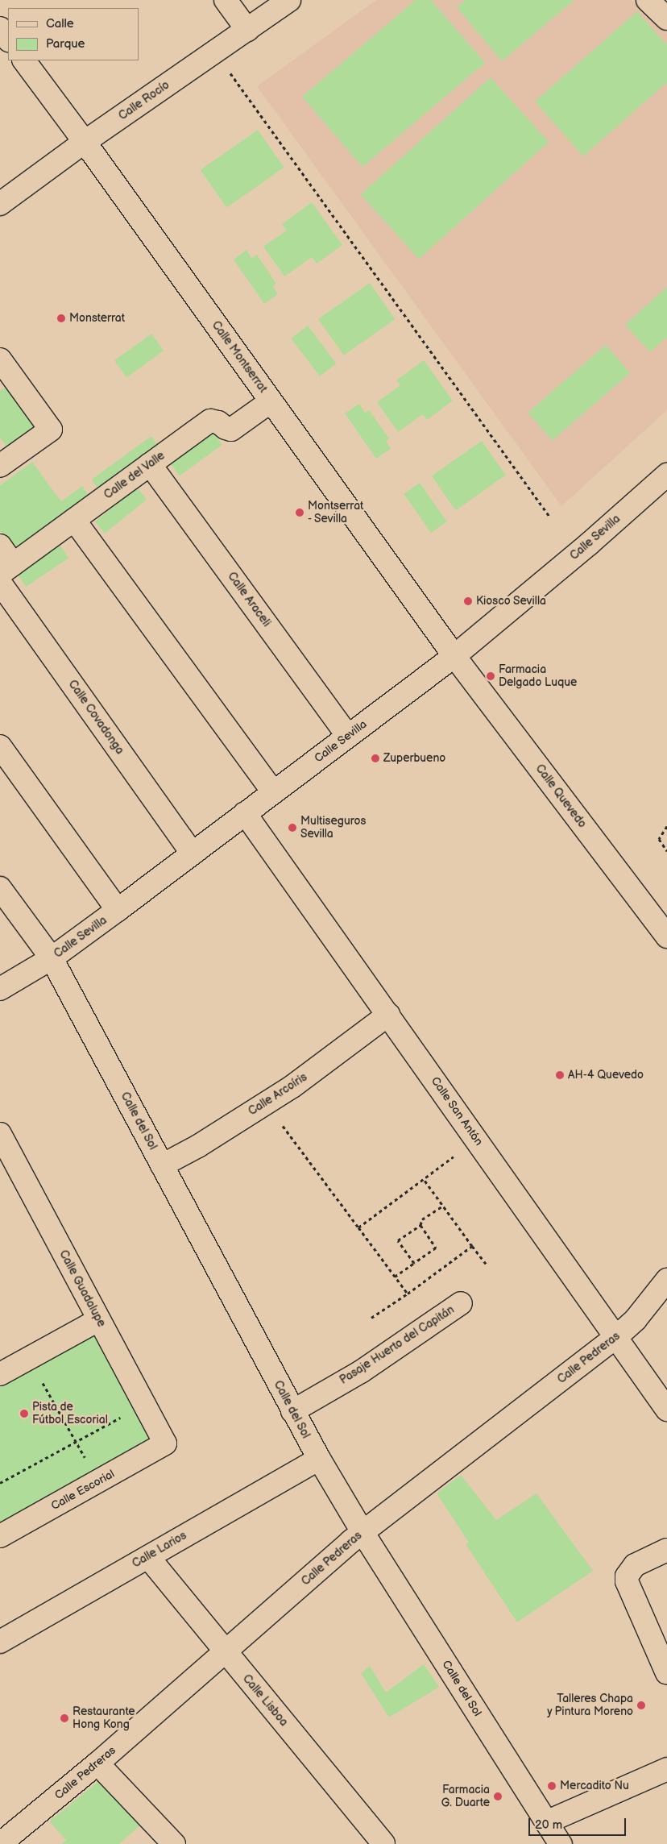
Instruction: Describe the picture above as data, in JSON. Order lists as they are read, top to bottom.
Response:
{
  "streets": {
    "street": [
      "Calle Rocío",
      "Calle Montserrat",
      "Calle del Valle",
      "Calle Sevilla",
      "Calle Araceli",
      "Calle Covadonga",
      "Calle Quevedo",
      "Calle Arcoíris",
      "Calle San Antón",
      "Calle del Sol",
      "Calle Guadalupe",
      "Pasaje Huerto del Capitán",
      "Calle Pedreras",
      "Calle Escorial",
      "Calle Larios",
      "Calle Lisboa"
    ]
  },
  "crossings": [
    ["Calle Rocío", "Calle Montserrat"],
    ["Calle Montserrat", "Calle del Valle"],
    ["Calle Montserrat", "Calle Sevilla"],
    ["Calle Montserrat", "Calle Quevedo"],
    ["Calle del Valle", "Calle Araceli"],
    ["Calle Sevilla", "Calle Araceli"],
    ["Calle Sevilla", "Calle Covadonga"],
    ["Calle Sevilla", "Calle Quevedo"],
    ["Calle Sevilla", "Calle San Antón"],
    ["Calle Sevilla", "Calle del Sol"],
    ["Calle Arcoíris", "Calle San Antón"],
    ["Calle Arcoíris", "Calle del Sol"],
    ["Calle San Antón", "Calle Pedreras"],
    ["Calle del Sol", "Pasaje Huerto del Capitán"],
    ["Calle del Sol", "Calle Pedreras"],
    ["Calle del Sol", "Calle Larios"],
    ["Calle Guadalupe", "Calle Escorial"],
    ["Calle Pedreras", "Calle Lisboa"],
    ["Calle Larios", "Calle Lisboa"]
  ],
  "places": [
    "Monsterrat",
    "Montserrat - Sevilla",
    "Kiosco Sevilla",
    "Farmacia Delgado Luque",
    "Zuperbueno",
    "Multiseguros Sevilla",
    "AH-4 Quevedo",
    "Pista de Fútbol Escorial",
    "Talleres Chapa y Pintura Moreno",
    "Restaurante Hong Kong",
    "Mercadito Nu",
    "Farmacia G. Duarte"
  ],
  "legend": ["Calle", "Parque"],
  "scale_bar": "20 m"
}
